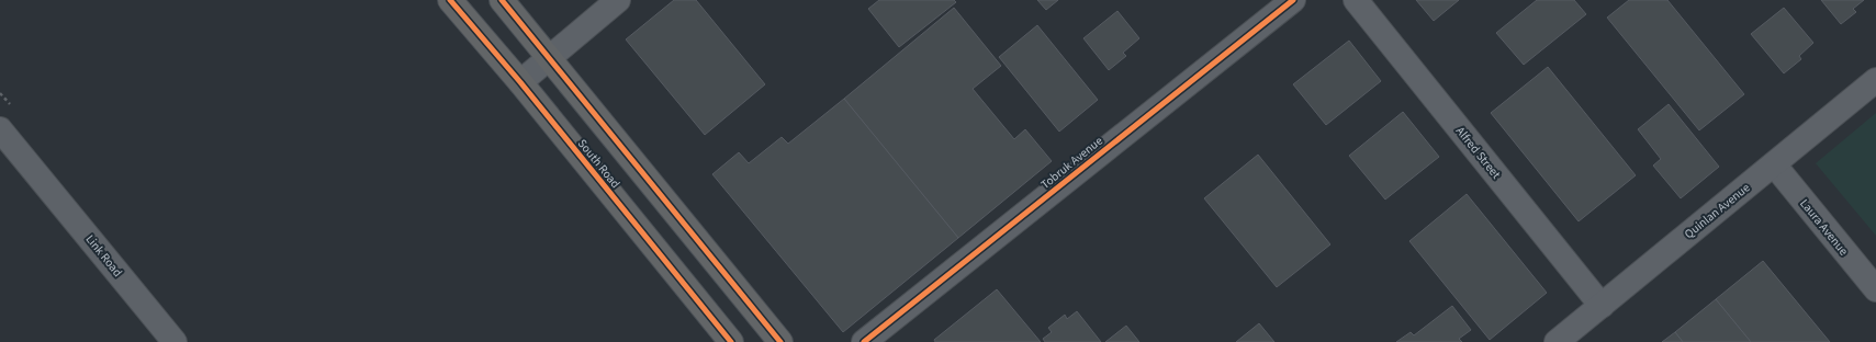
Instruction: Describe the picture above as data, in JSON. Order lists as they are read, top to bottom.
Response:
{
  "streets": {
    "highway": ["South Road"],
    "street": [
      "Alfred Street",
      "Tobruk Avenue",
      "Quinlan Avenue",
      "Laura Avenue",
      "Link Road"
    ]
  },
  "crossings": [
    ["Alfred Street", "Quinlan Avenue"],
    ["Quinlan Avenue", "Laura Avenue"]
  ]
}
